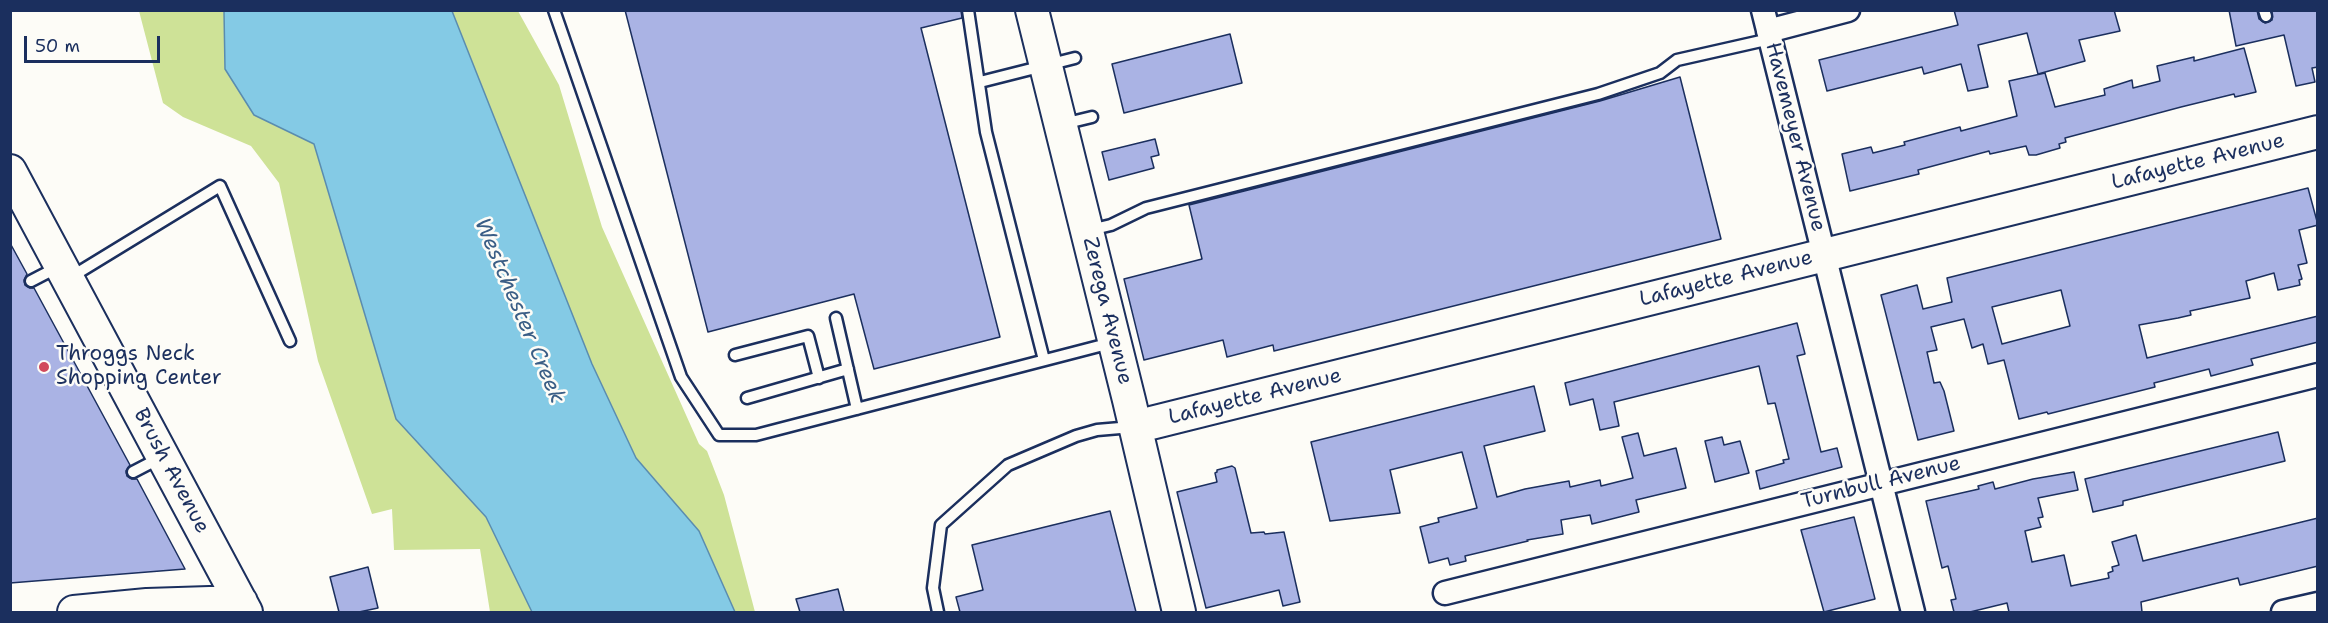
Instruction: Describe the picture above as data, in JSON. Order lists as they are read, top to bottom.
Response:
{
  "streets": {
    "street": [
      "Havemeyer Avenue",
      "Lafayette Avenue",
      "Zerega Avenue",
      "Brush Avenue",
      "Turnbull Avenue"
    ]
  },
  "crossings": [
    ["Havemeyer Avenue", "Lafayette Avenue"],
    ["Havemeyer Avenue", "Turnbull Avenue"],
    ["Lafayette Avenue", "Zerega Avenue"]
  ],
  "water": ["Westchester Creek"],
  "places": ["Throggs Neck Shopping Center"],
  "scale_bar": "50 m"
}
